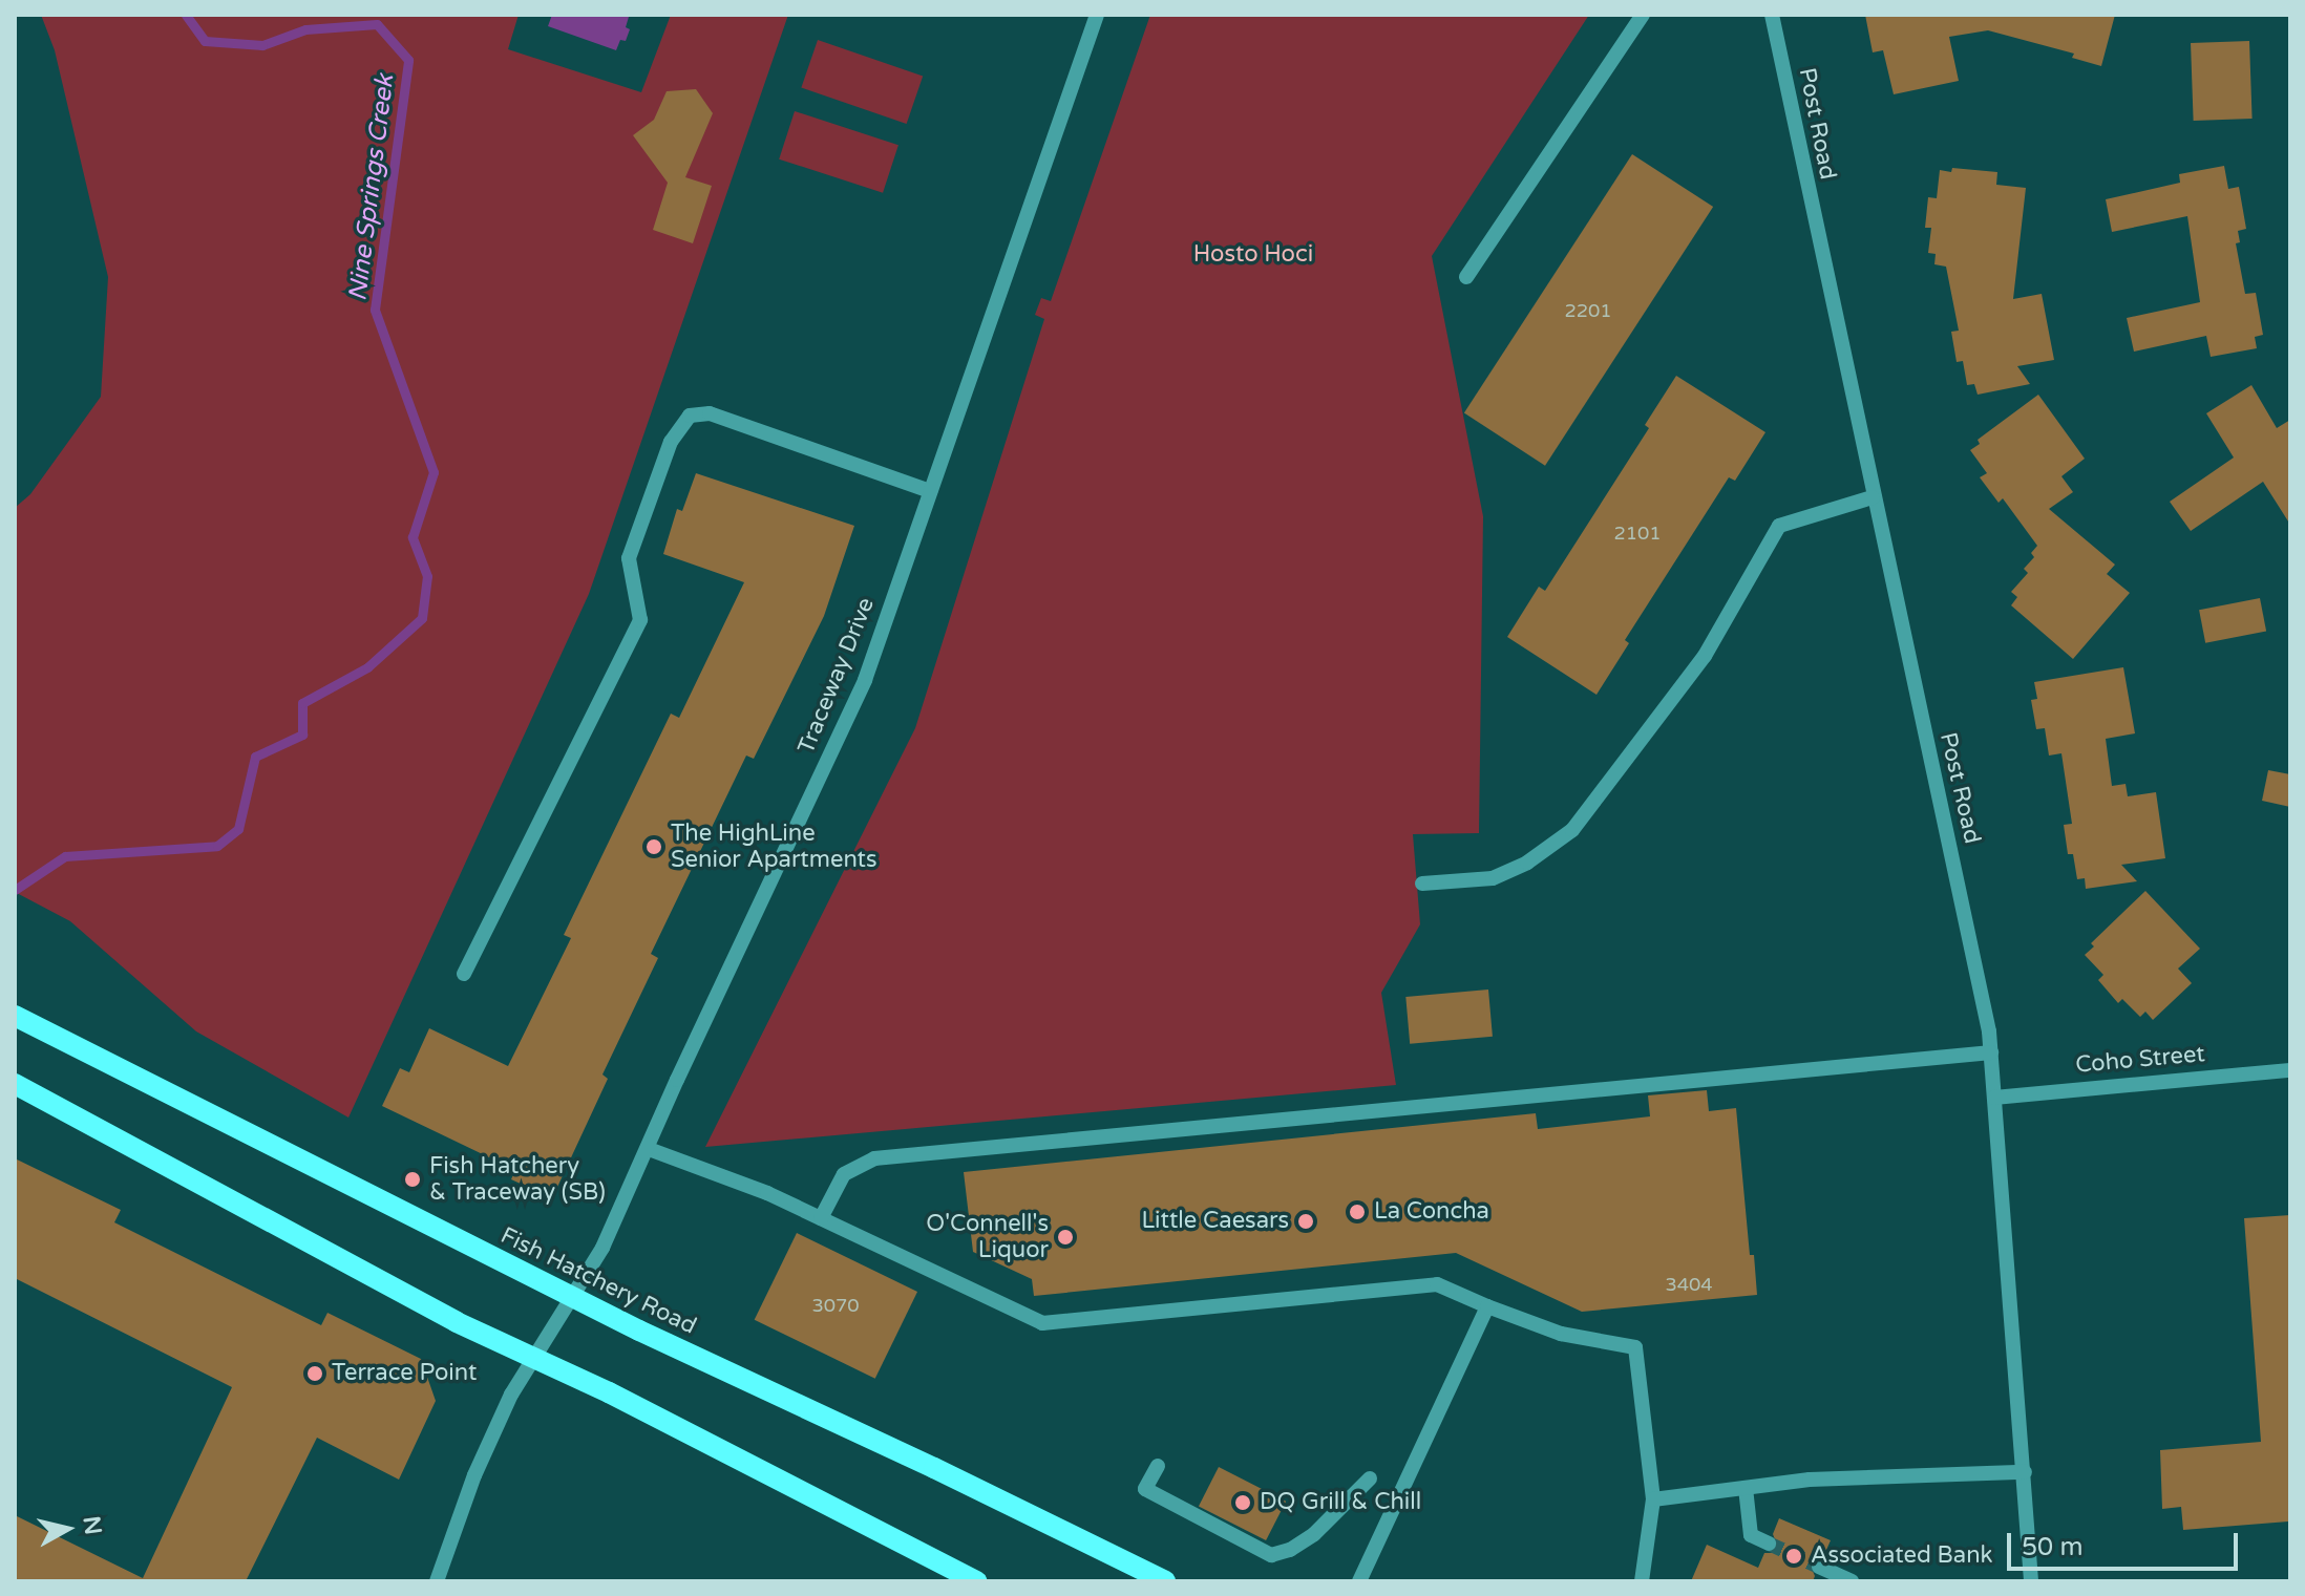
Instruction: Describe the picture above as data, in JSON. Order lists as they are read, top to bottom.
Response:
{
  "streets": {
    "main road": ["Fish Hatchery Road"],
    "street": ["Post Road", "Traceway Drive", "Coho Street"]
  },
  "crossings": [
    ["Post Road", "Coho Street"],
    ["Traceway Drive", "Fish Hatchery Road"]
  ],
  "water": ["Nine Springs Creek"],
  "parks": ["Hosto Hoci"],
  "places": [
    "The HighLine Senior Apartments",
    "Fish Hatchery & Traceway (SB)",
    "La Concha",
    "Little Caesars",
    "O'Connell's Liquor",
    "Terrace Point",
    "DQ Grill & Chill",
    "Associated Bank"
  ],
  "house_numbers": [
    "2201",
    "2101",
    "3404",
    "3070"
  ],
  "scale_bar": "50 m",
  "north": "right"
}
